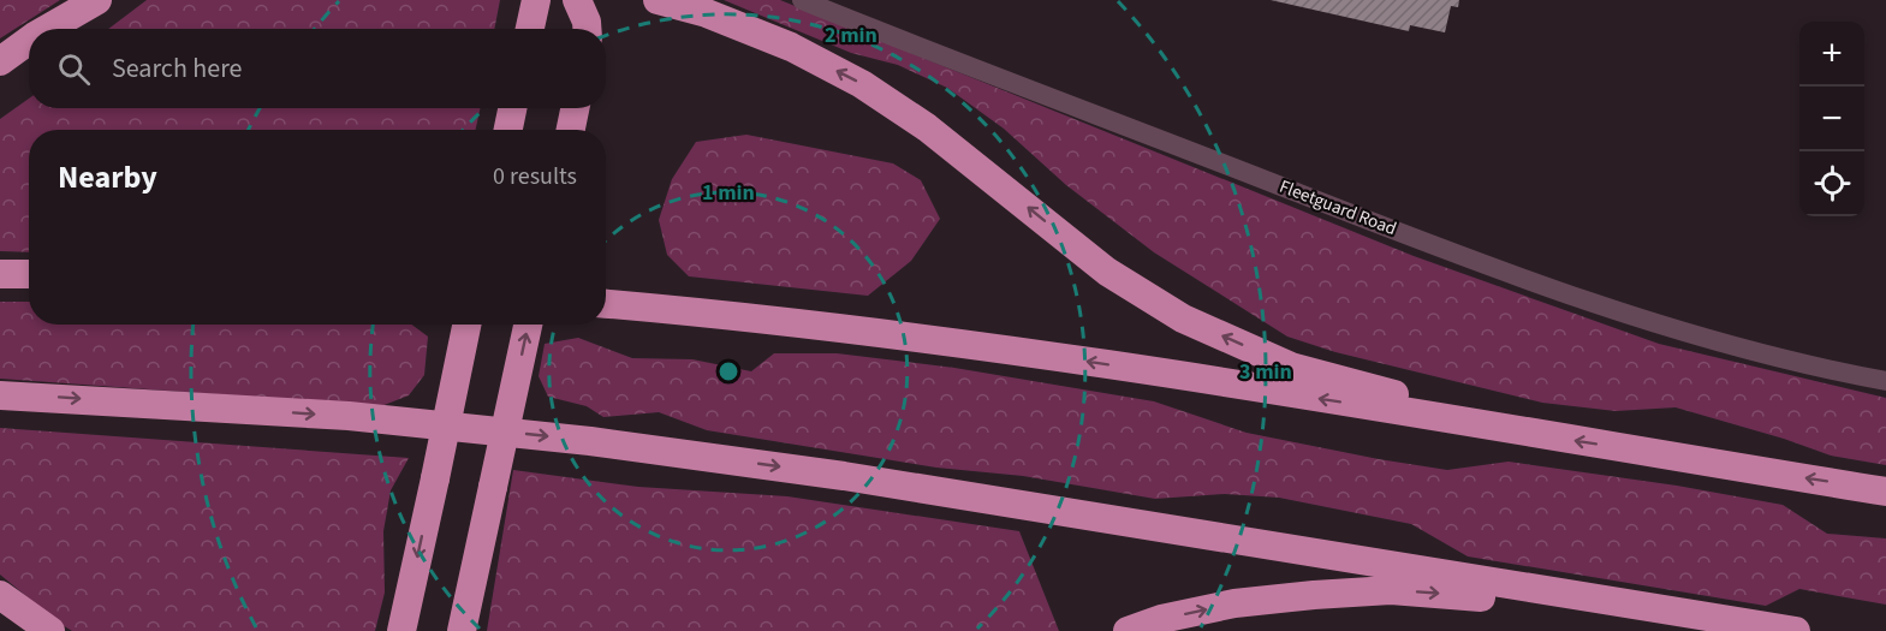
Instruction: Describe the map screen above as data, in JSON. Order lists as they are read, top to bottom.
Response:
{
  "streets": {
    "street": ["Fleetguard Road"]
  },
  "page": {
    "map_buttons": ["+", "−"],
    "search": "Search here",
    "heading": ["Nearby", "0 results"]
  },
  "rings": ["2 min", "1 min", "3 min"]
}
